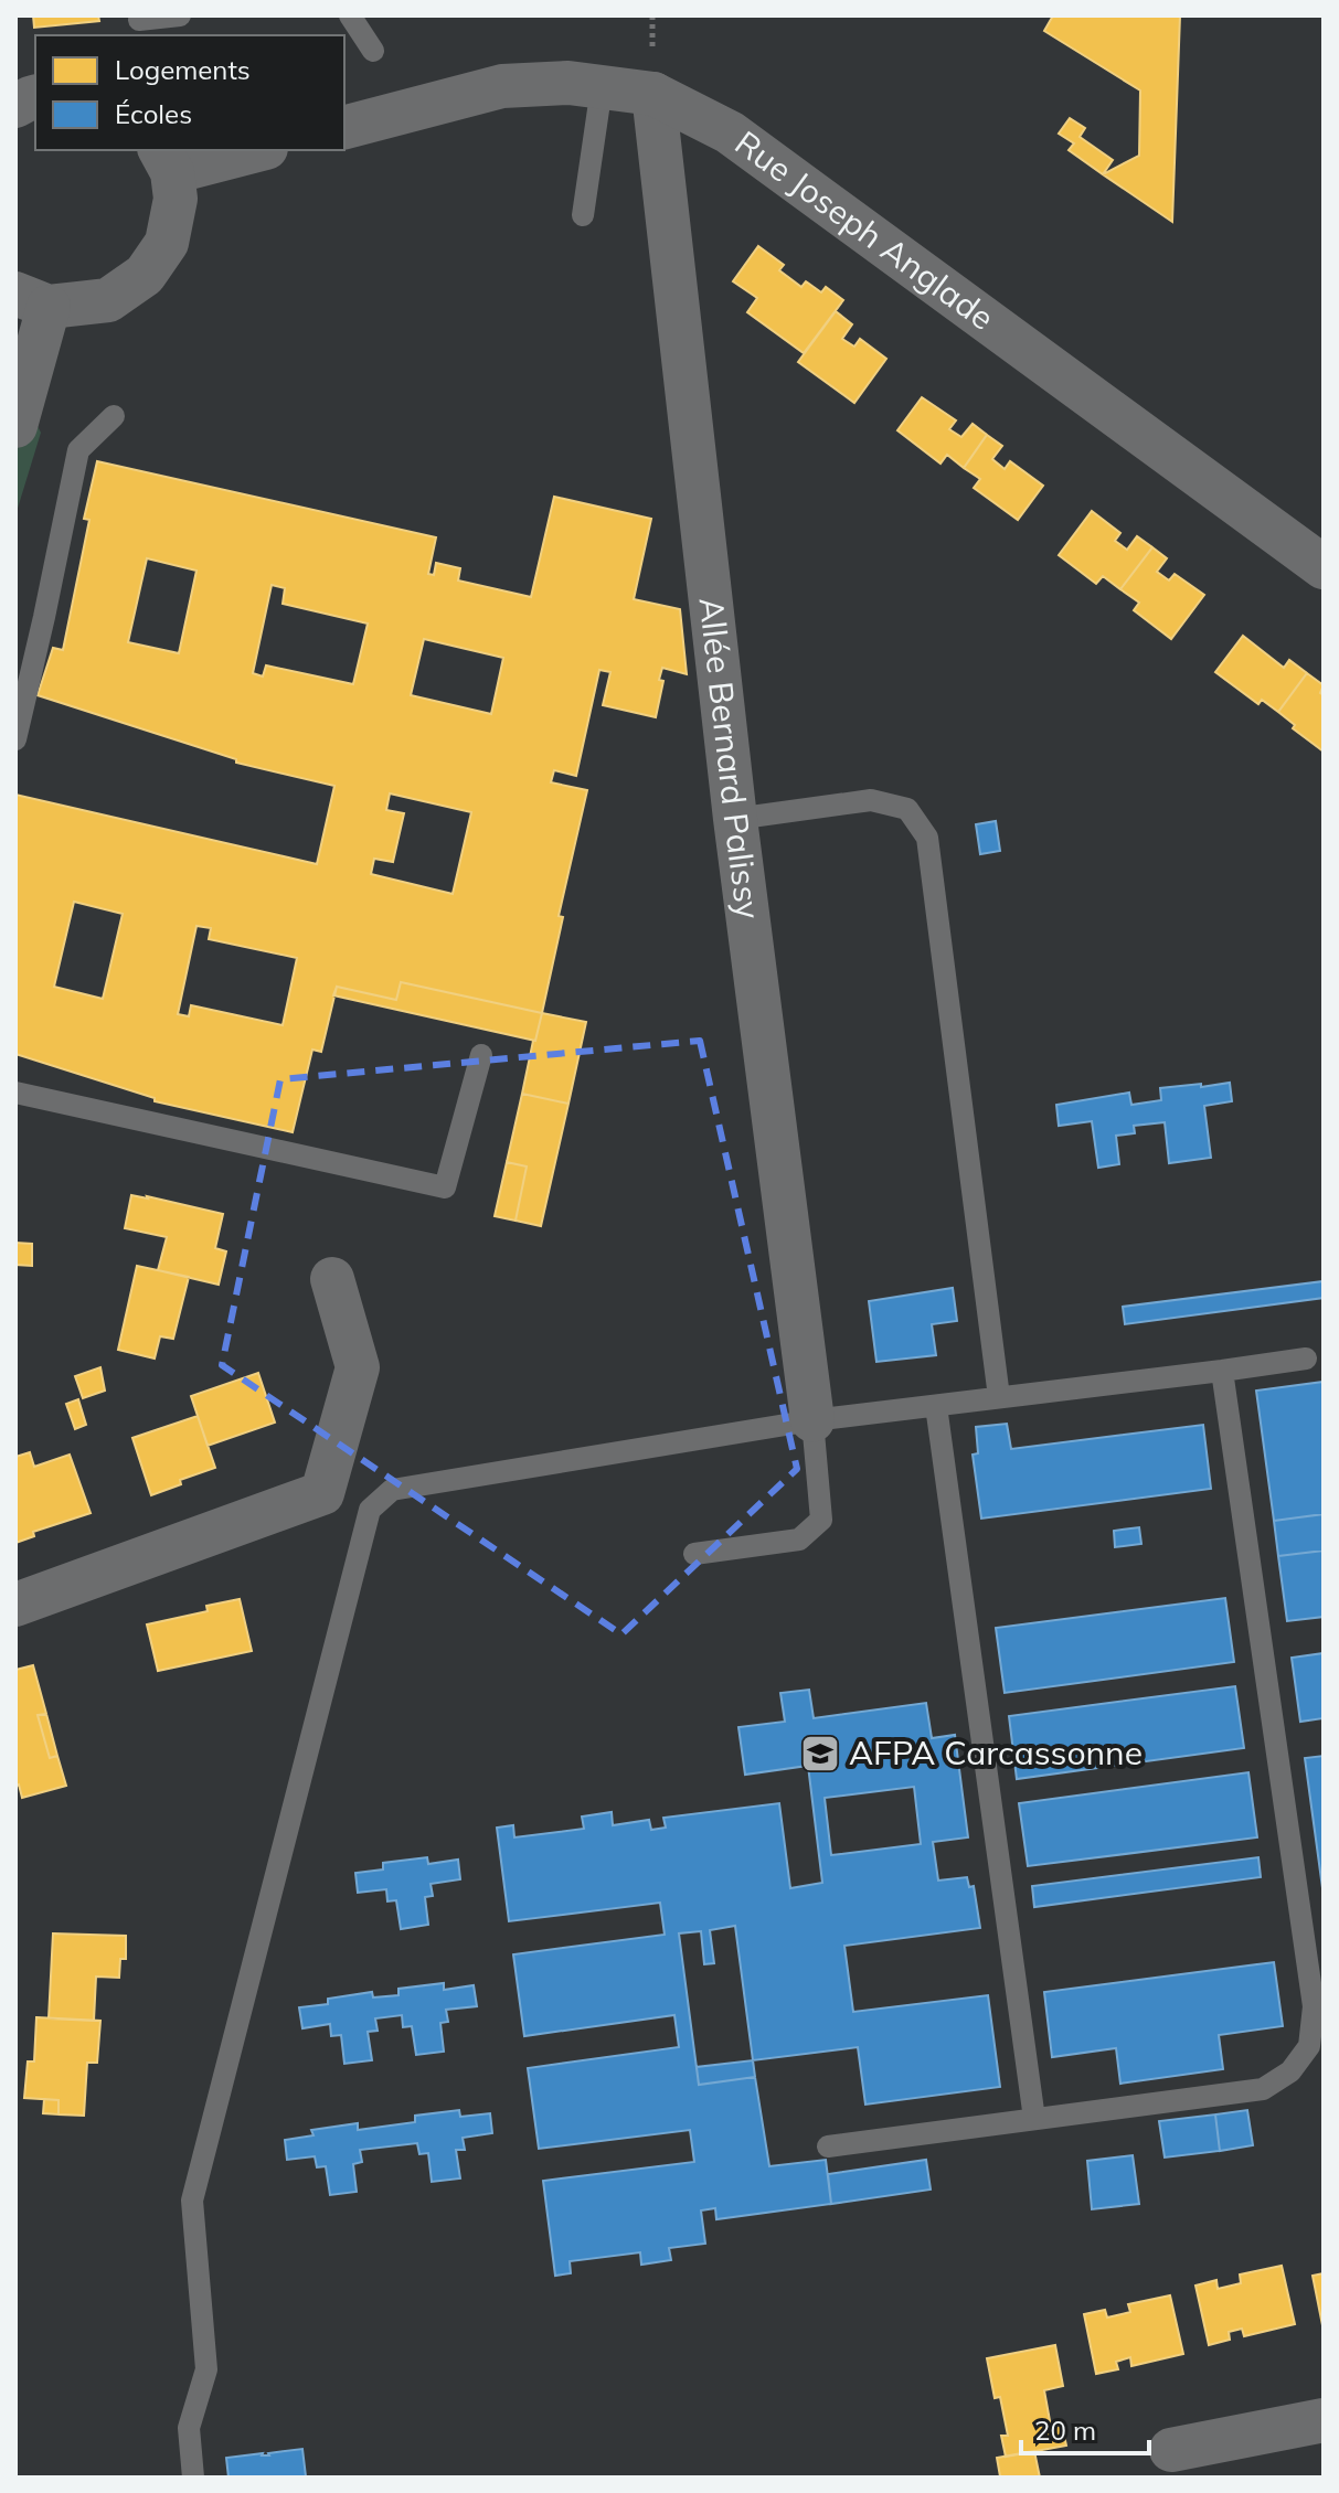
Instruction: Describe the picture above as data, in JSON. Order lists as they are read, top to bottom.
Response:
{
  "streets": {
    "street": ["Rue Joseph Anglade", "Allée Bernard Palissy"]
  },
  "crossings": [
    ["Rue Joseph Anglade", "Allée Bernard Palissy"]
  ],
  "places": {
    "school or university": ["AFPA Carcassonne"]
  },
  "legend": ["Logements", "Écoles"],
  "scale_bar": "20 m"
}
